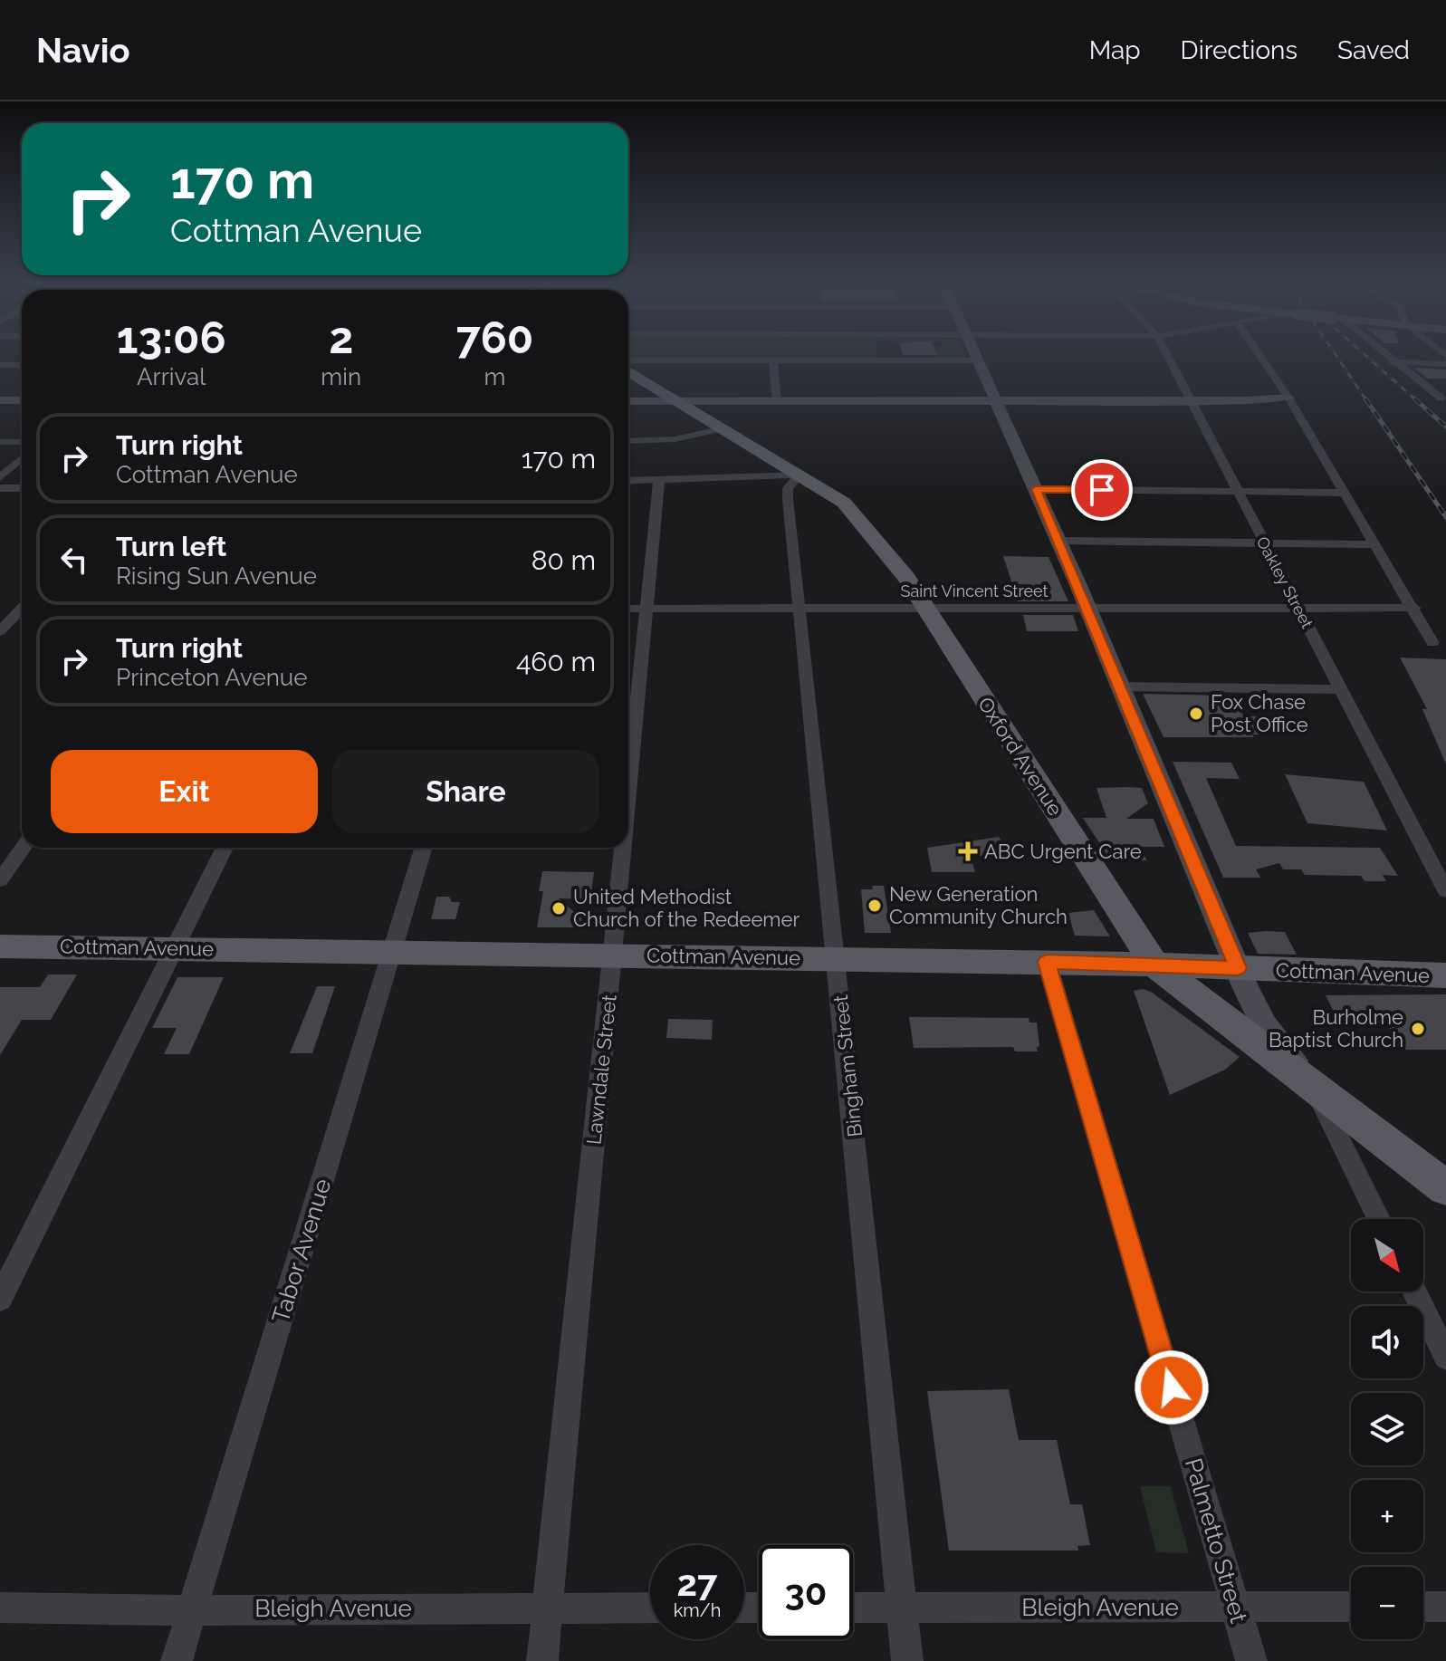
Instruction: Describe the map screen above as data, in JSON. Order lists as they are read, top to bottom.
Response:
{
  "streets": {
    "main road": ["Oxford Avenue", "Cottman Avenue"],
    "street": [
      "Oakley Street",
      "Saint Vincent Street",
      "Bingham Street",
      "Lawndale Street",
      "Tabor Avenue",
      "Palmetto Street",
      "Bleigh Avenue"
    ]
  },
  "crossings": [
    ["Oakley Street", "Saint Vincent Street"],
    ["Saint Vincent Street", "Oxford Avenue"],
    ["Saint Vincent Street", "Bingham Street"],
    ["Saint Vincent Street", "Lawndale Street"],
    ["Oxford Avenue", "Cottman Avenue"],
    ["Oxford Avenue", "Bingham Street"],
    ["Cottman Avenue", "Bingham Street"],
    ["Cottman Avenue", "Lawndale Street"],
    ["Cottman Avenue", "Tabor Avenue"],
    ["Cottman Avenue", "Palmetto Street"],
    ["Bingham Street", "Bleigh Avenue"],
    ["Lawndale Street", "Bleigh Avenue"],
    ["Tabor Avenue", "Bleigh Avenue"],
    ["Palmetto Street", "Bleigh Avenue"]
  ],
  "places": {
    "other": [
      "Fox Chase Post Office",
      "New Generation Community Church",
      "United Methodist Church of the Redeemer",
      "Burholme Baptist Church"
    ],
    "health": ["ABC Urgent Care"]
  },
  "north": "bottom right",
  "page": {
    "header": "Navio",
    "nav": ["Map", "Directions", "Saved"],
    "turn": ["170 m", "Cottman Avenue"],
    "eta": [
      "13:06",
      "Arrival",
      "2",
      "min",
      "760",
      "m"
    ],
    "list": [
      {
        "name": "Turn right",
        "note": "Cottman Avenue",
        "value": "170 m"
      },
      {
        "name": "Turn left",
        "note": "Rising Sun Avenue",
        "value": "80 m"
      },
      {
        "name": "Turn right",
        "note": "Princeton Avenue",
        "value": "460 m"
      }
    ],
    "buttons": ["Exit", "Share"],
    "map_buttons": ["+", "−"],
    "speed": "27 km/h",
    "limit": "30"
  }
}
